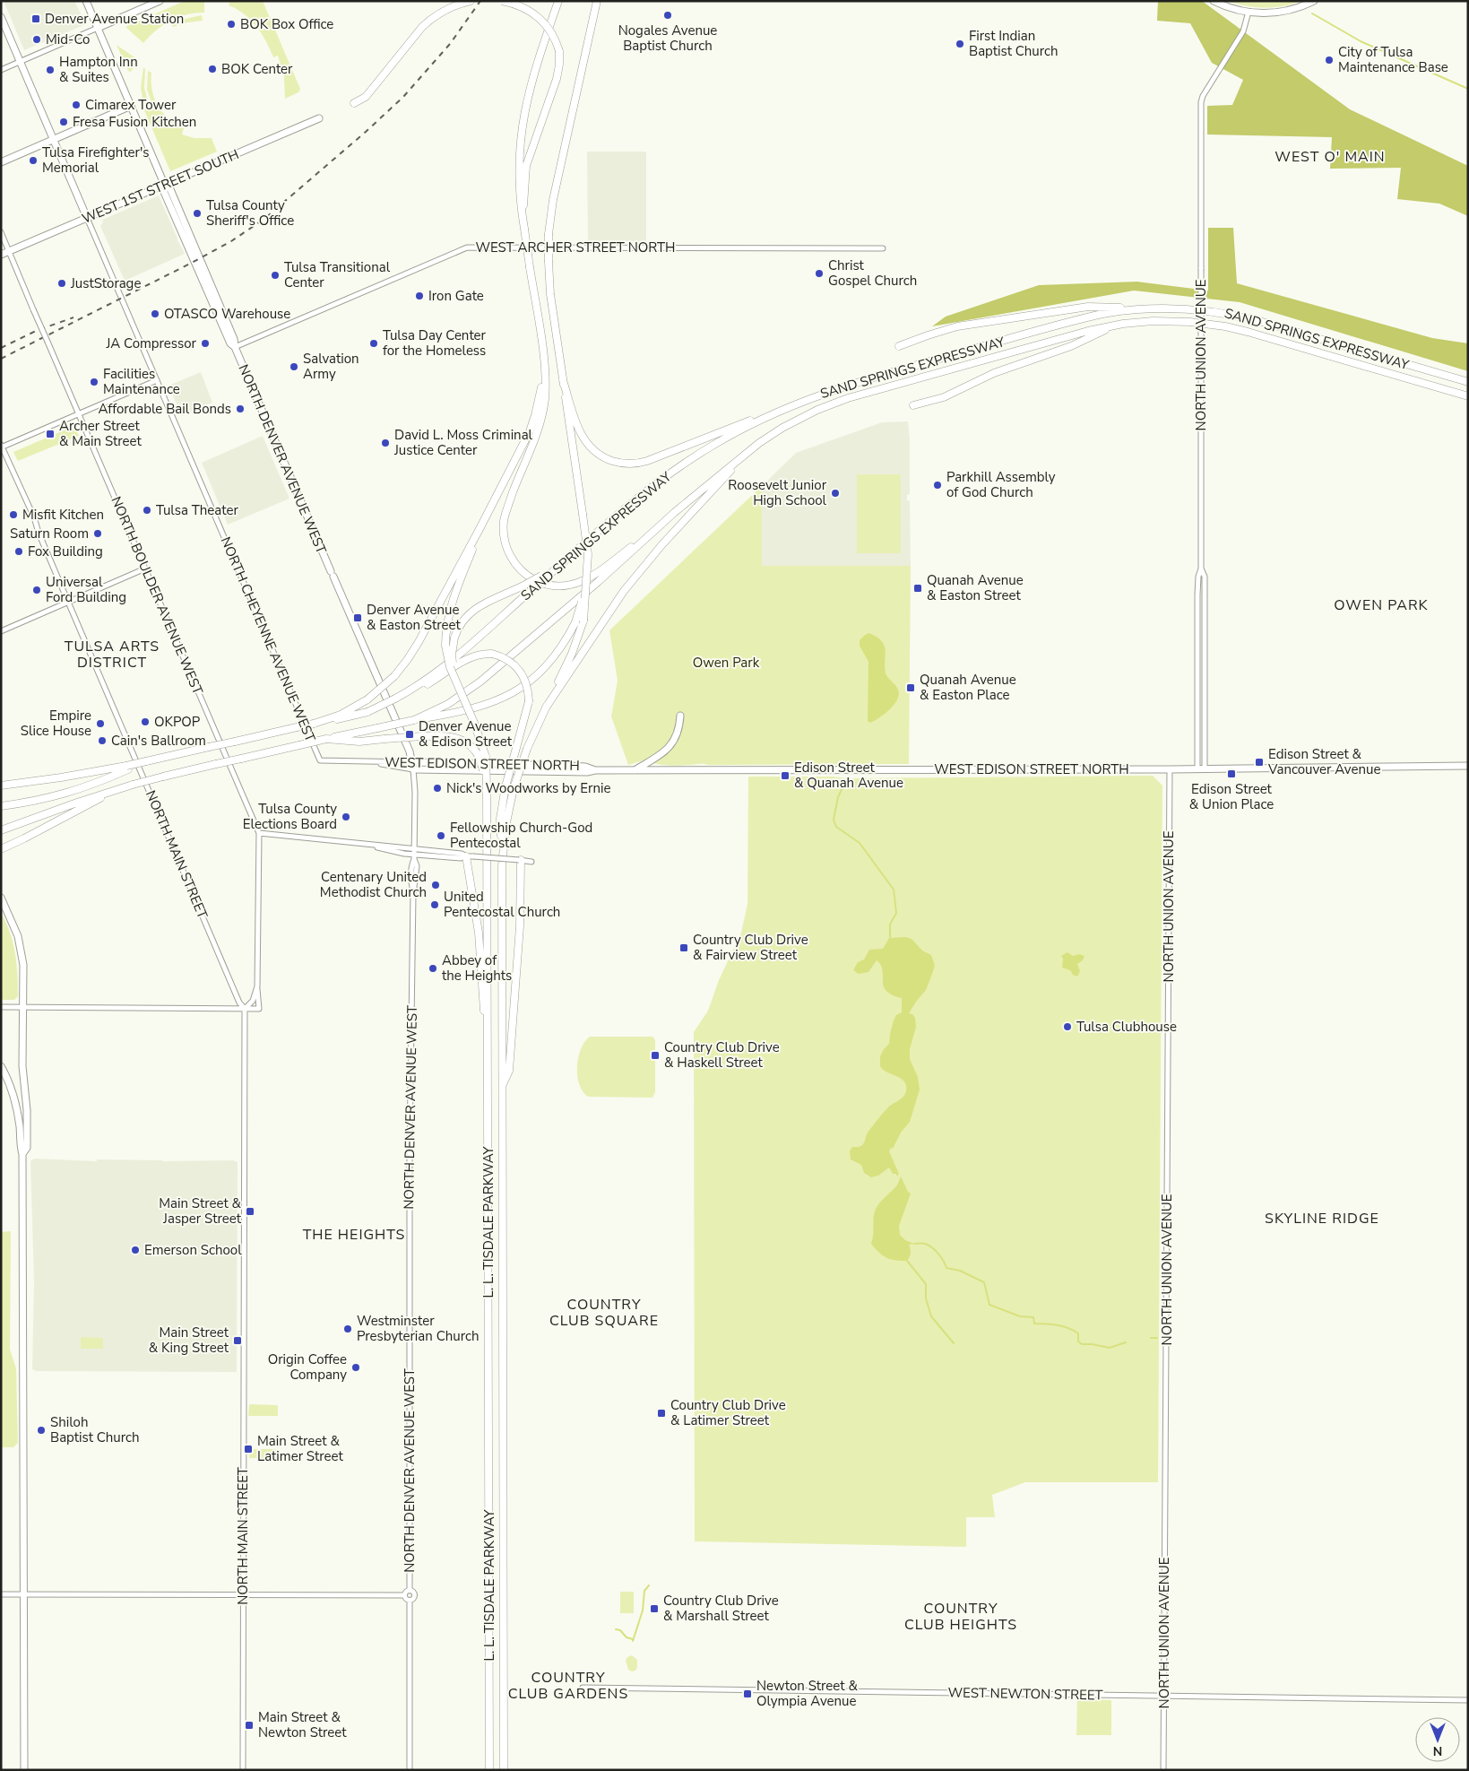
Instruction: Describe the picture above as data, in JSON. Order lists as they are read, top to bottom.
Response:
{
  "streets": {
    "highway": ["SAND SPRINGS EXPRESSWAY", "L. L. TISDALE PARKWAY"],
    "main road": ["WEST 1ST STREET SOUTH", "NORTH DENVER AVENUE WEST", "WEST EDISON STREET NORTH"],
    "street": [
      "WEST ARCHER STREET NORTH",
      "NORTH UNION AVENUE",
      "NORTH BOULDER AVENUE WEST",
      "NORTH CHEYENNE AVENUE WEST",
      "NORTH MAIN STREET",
      "WEST NEWTON STREET"
    ]
  },
  "crossings": [
    ["WEST 1ST STREET SOUTH", "NORTH DENVER AVENUE WEST"],
    ["WEST 1ST STREET SOUTH", "NORTH BOULDER AVENUE WEST"],
    ["WEST 1ST STREET SOUTH", "NORTH CHEYENNE AVENUE WEST"],
    ["WEST ARCHER STREET NORTH", "NORTH DENVER AVENUE WEST"],
    ["NORTH UNION AVENUE", "WEST EDISON STREET NORTH"],
    ["NORTH UNION AVENUE", "WEST NEWTON STREET"],
    ["NORTH DENVER AVENUE WEST", "WEST EDISON STREET NORTH"],
    ["NORTH BOULDER AVENUE WEST", "NORTH MAIN STREET"],
    ["NORTH CHEYENNE AVENUE WEST", "WEST EDISON STREET NORTH"]
  ],
  "districts": [
    "WEST O' MAIN",
    "OWEN PARK",
    "TULSA ARTS DISTRICT",
    "SKYLINE RIDGE",
    "THE HEIGHTS",
    "COUNTRY CLUB SQUARE",
    "COUNTRY CLUB HEIGHTS",
    "COUNTRY CLUB GARDENS"
  ],
  "parks": ["Owen Park"],
  "places": {
    "other": [
      "Nogales Avenue Baptist Church",
      "BOK Box Office",
      "Mid-Co",
      "First Indian Baptist Church",
      "City of Tulsa Maintenance Base",
      "BOK Center",
      "Hampton Inn & Suites",
      "Cimarex Tower",
      "Fresa Fusion Kitchen",
      "Tulsa Firefighter's Memorial",
      "Tulsa County Sheriff's Office",
      "Christ Gospel Church",
      "Tulsa Transitional Center",
      "JustStorage",
      "Iron Gate",
      "OTASCO Warehouse",
      "JA Compressor",
      "Tulsa Day Center for the Homeless",
      "Salvation Army",
      "Facilities Maintenance",
      "Affordable Bail Bonds",
      "David L. Moss Criminal Justice Center",
      "Parkhill Assembly of God Church",
      "Roosevelt Junior High School",
      "Tulsa Theater",
      "Misfit Kitchen",
      "Saturn Room",
      "Fox Building",
      "Universal Ford Building",
      "OKPOP",
      "Empire Slice House",
      "Cain's Ballroom",
      "Nick's Woodworks by Ernie",
      "Tulsa County Elections Board",
      "Fellowship Church-God Pentecostal",
      "Centenary United Methodist Church",
      "United Pentecostal Church",
      "Abbey of the Heights",
      "Tulsa Clubhouse",
      "Emerson School",
      "Westminster Presbyterian Church",
      "Origin Coffee Company",
      "Shiloh Baptist Church"
    ],
    "transit": [
      "Denver Avenue Station",
      "Archer Street & Main Street",
      "Quanah Avenue & Easton Street",
      "Denver Avenue & Easton Street",
      "Quanah Avenue & Easton Place",
      "Denver Avenue & Edison Street",
      "Edison Street & Vancouver Avenue",
      "Edison Street & Union Place",
      "Edison Street & Quanah Avenue",
      "Country Club Drive & Fairview Street",
      "Country Club Drive & Haskell Street",
      "Main Street & Jasper Street",
      "Main Street & King Street",
      "Country Club Drive & Latimer Street",
      "Main Street & Latimer Street",
      "Country Club Drive & Marshall Street",
      "Newton Street & Olympia Avenue",
      "Main Street & Newton Street"
    ]
  },
  "north": "bottom"
}
